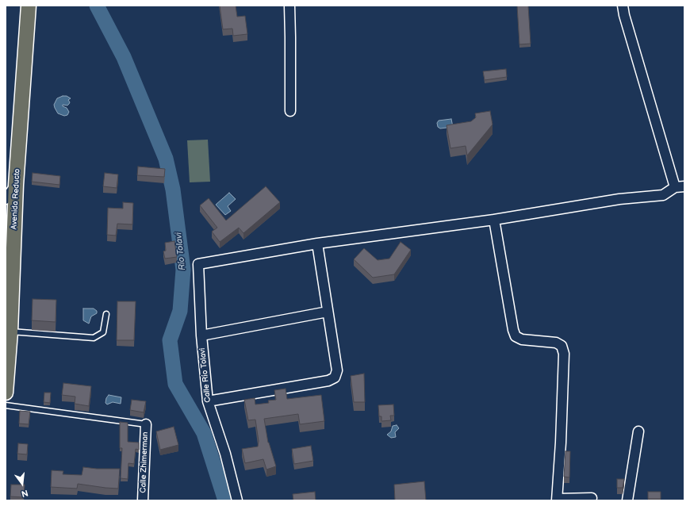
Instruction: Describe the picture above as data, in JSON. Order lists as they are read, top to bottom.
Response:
{
  "streets": {
    "main road": ["Avenida Reducto"],
    "street": ["Calle Río Tolavi", "Calle Zhimerman"]
  },
  "water": ["Río Tolavi"],
  "north": "bottom"
}
